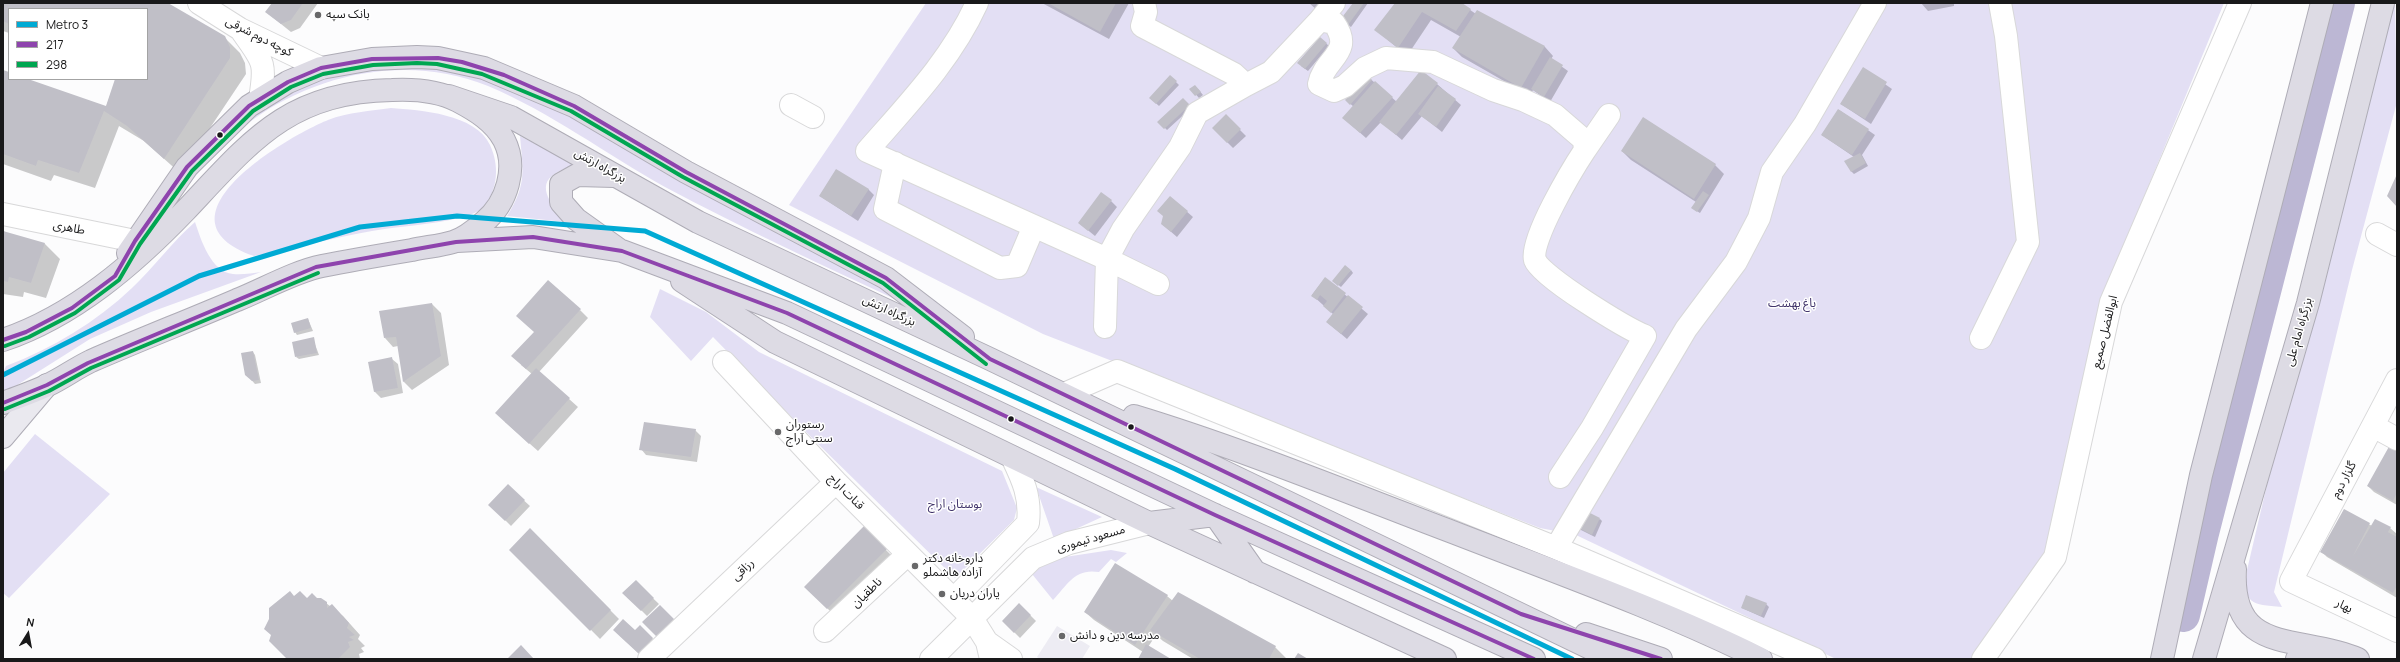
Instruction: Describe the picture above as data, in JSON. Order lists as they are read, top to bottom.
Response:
{
  "streets": {
    "highway": ["بزرگراه ارتش", "بزرگراه امام علی"],
    "street": [
      "کوچه دوم شرقی",
      "طاهری",
      "ابوالفضل صمیع",
      "گلزار دوم",
      "قنات اراج",
      "مسعود تیموری",
      "رزاقی",
      "ناطقیان",
      "بهار"
    ]
  },
  "crossings": [
    ["گلزار دوم", "بهار"],
    ["قنات اراج", "مسعود تیموری"],
    ["قنات اراج", "رزاقی"],
    ["قنات اراج", "ناطقیان"]
  ],
  "parks": ["باغ بهشت", "بوستان اراج"],
  "places": [
    "بانک سپه",
    "رستوران سنتی آراج",
    "داروخانه دکتر آزاده هاشملو",
    "یاران دریان",
    "مدرسه دین و دانش"
  ],
  "lines": ["transit line 217", "transit line 298", "metro line 3"],
  "legend": ["Metro 3", "217", "298"],
  "north": "top"
}
